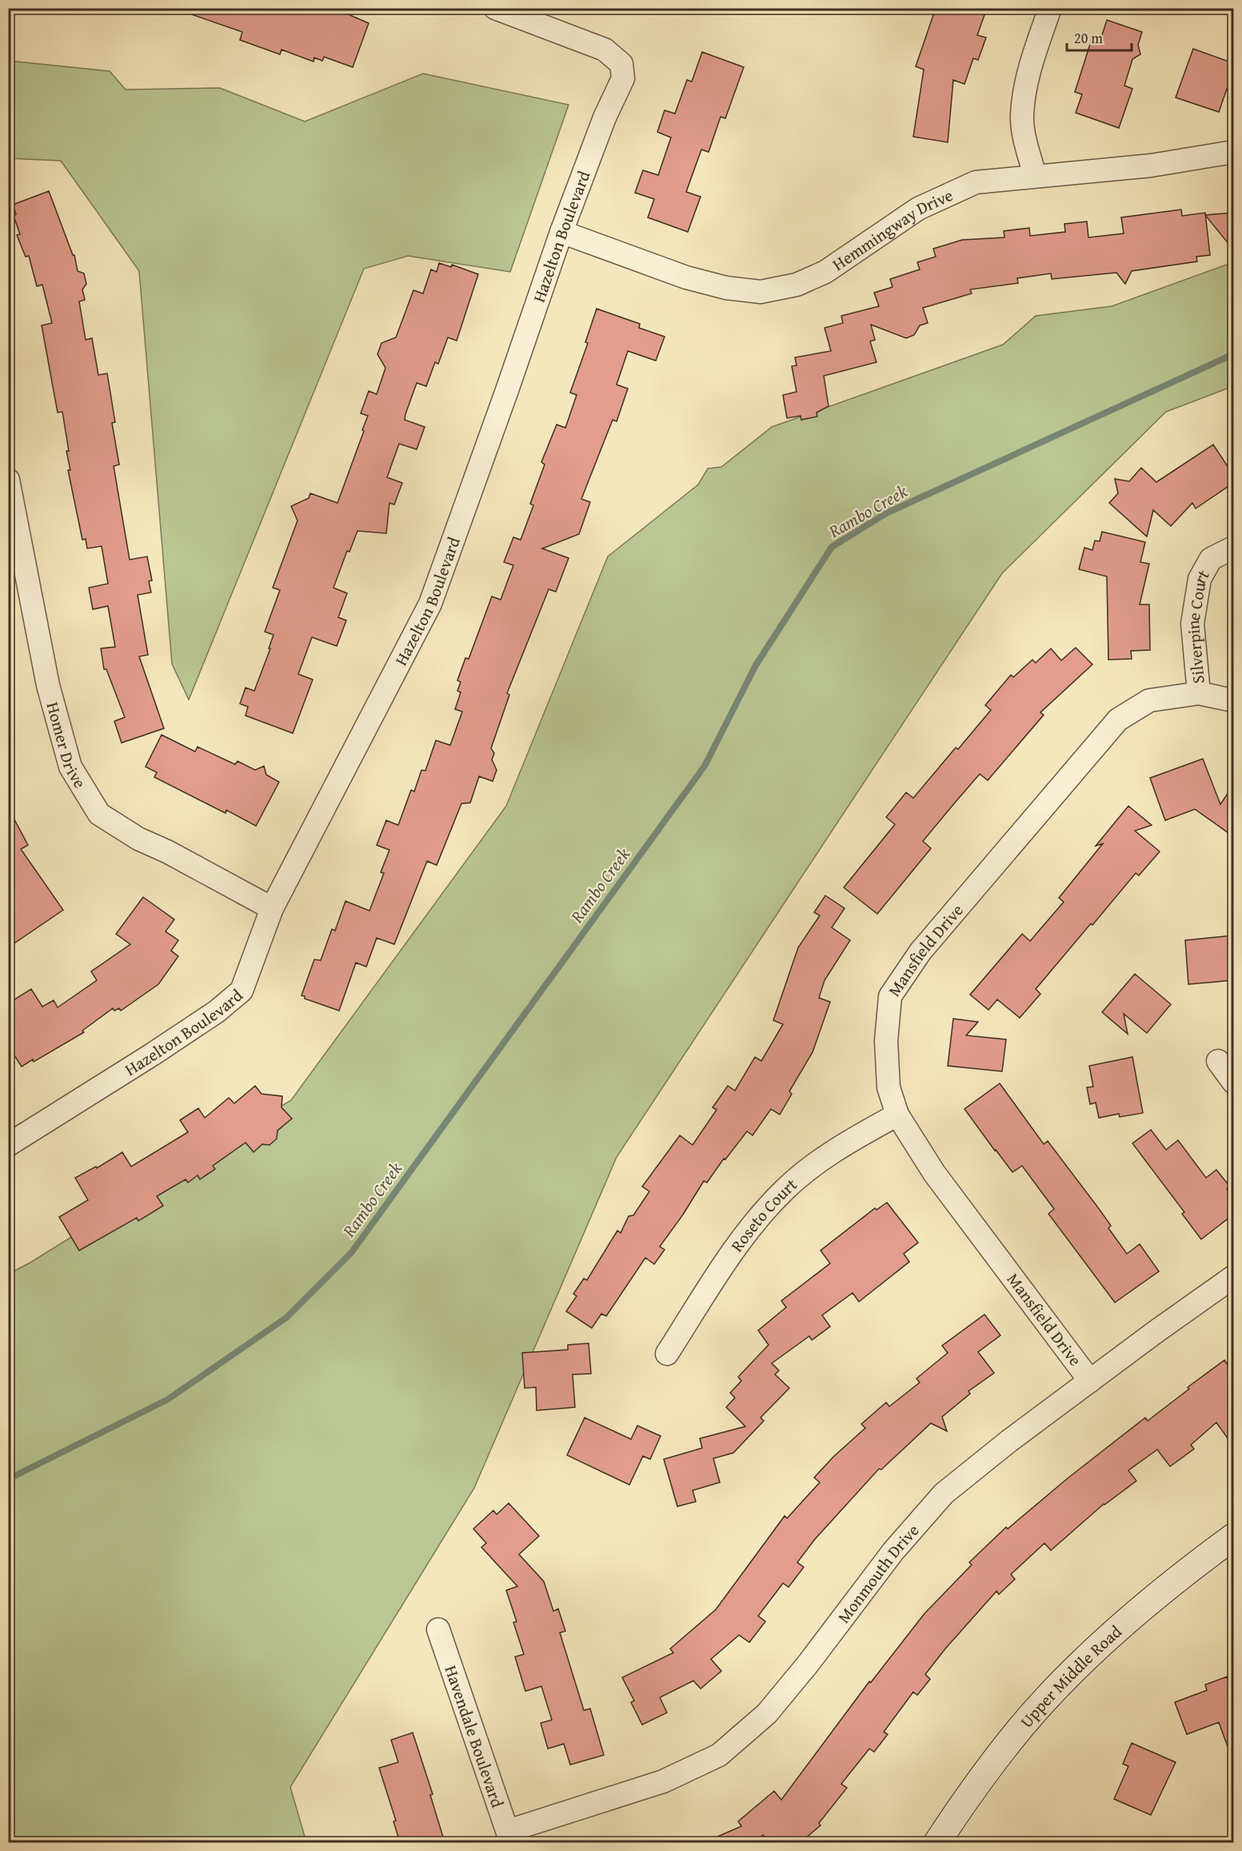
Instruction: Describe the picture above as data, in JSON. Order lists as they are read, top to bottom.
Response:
{
  "streets": {
    "street": [
      "Hemmingway Drive",
      "Hazelton Boulevard",
      "Silverpine Court",
      "Homer Drive",
      "Mansfield Drive",
      "Roseto Court",
      "Monmouth Drive",
      "Upper Middle Road",
      "Havendale Boulevard"
    ]
  },
  "crossings": [
    ["Hemmingway Drive", "Hazelton Boulevard"],
    ["Hazelton Boulevard", "Homer Drive"],
    ["Silverpine Court", "Mansfield Drive"],
    ["Mansfield Drive", "Roseto Court"],
    ["Mansfield Drive", "Monmouth Drive"],
    ["Monmouth Drive", "Havendale Boulevard"]
  ],
  "water": ["Rambo Creek"],
  "scale_bar": "20 m"
}
